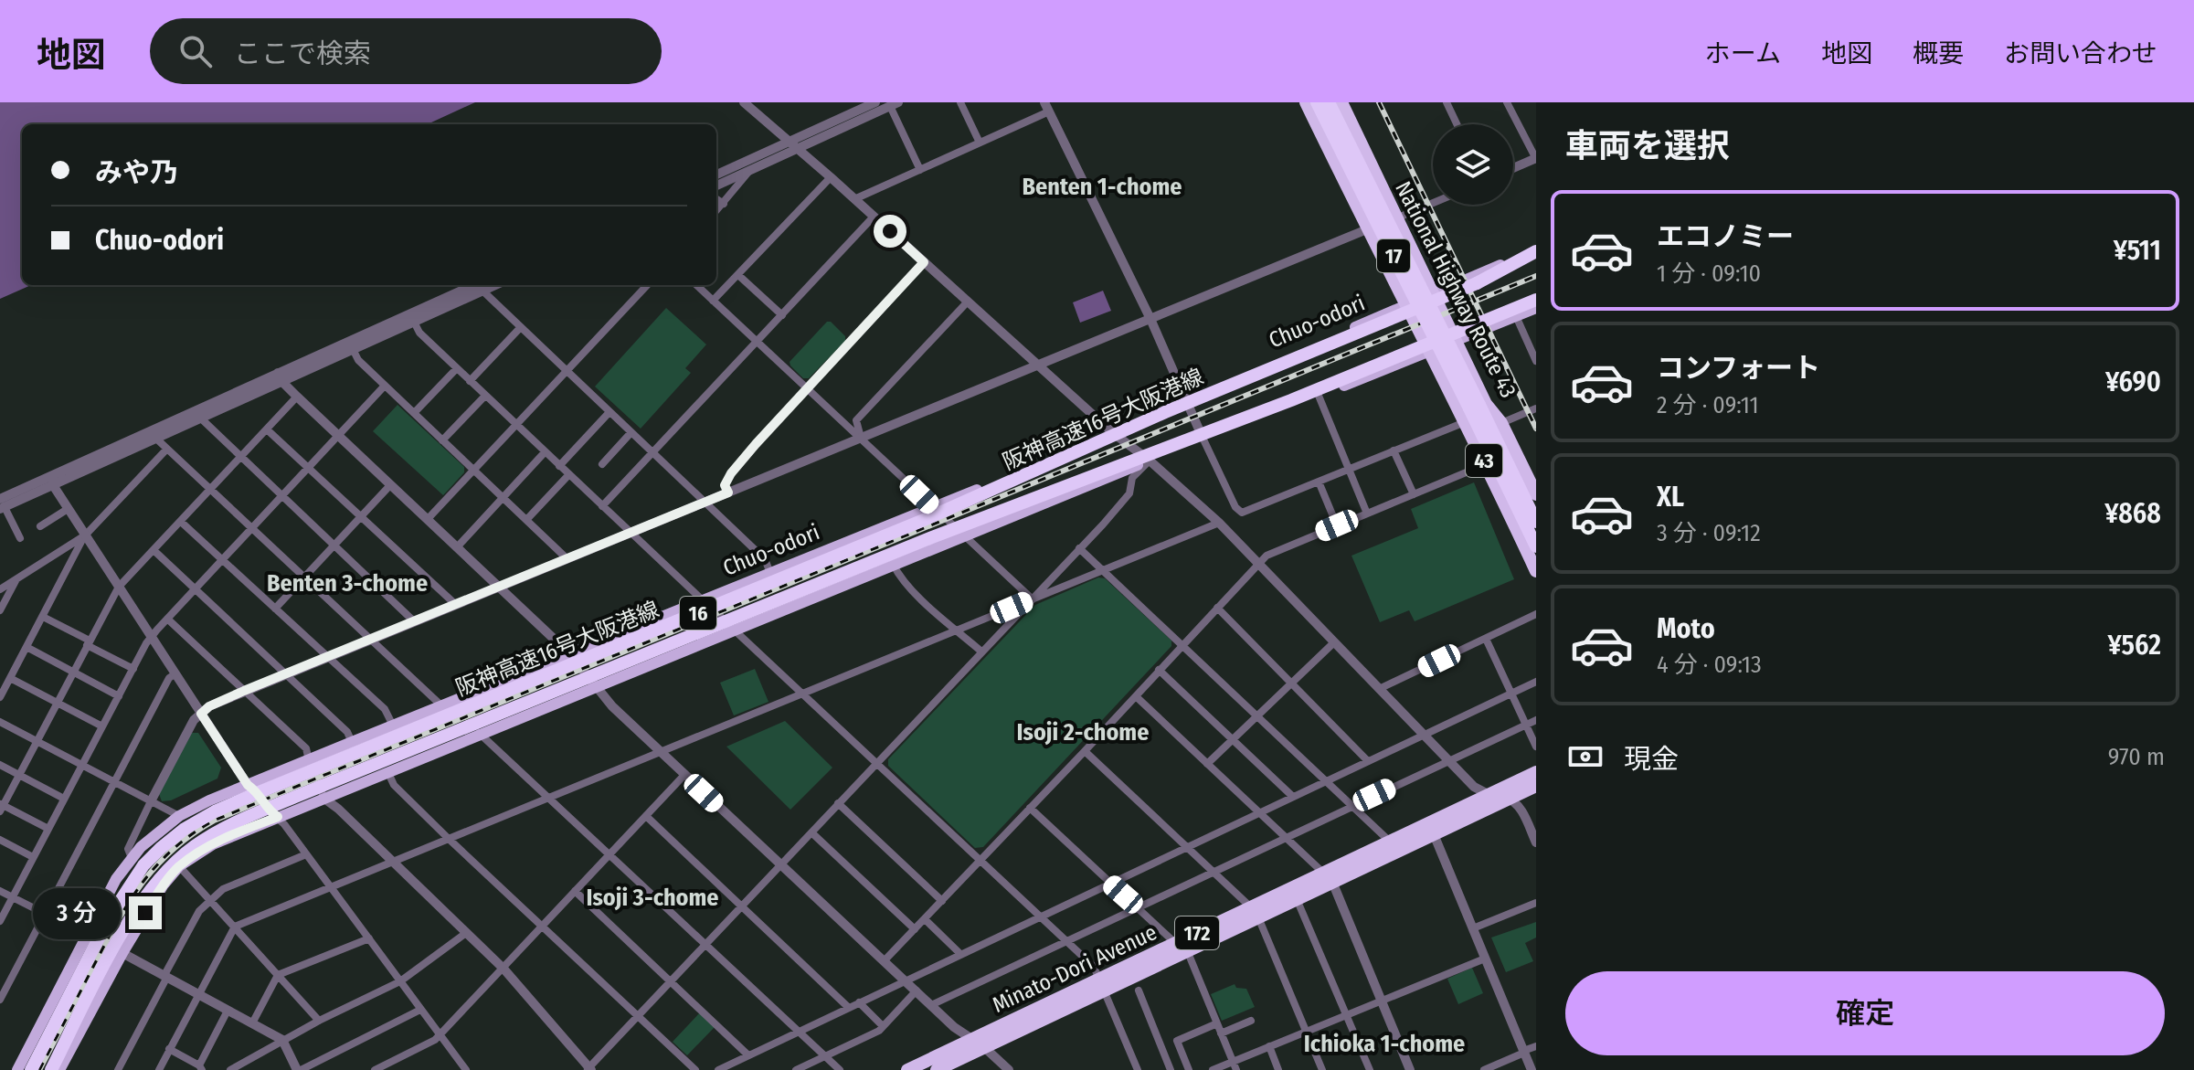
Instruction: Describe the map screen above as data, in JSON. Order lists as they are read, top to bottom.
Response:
{
  "streets": {
    "highway": [
      "17",
      "National Highway Route 43",
      "阪神高速16号大阪港線",
      "43",
      "16",
      "172",
      "Minato-Dori Avenue"
    ],
    "main road": ["Chuo-odori"]
  },
  "crossings": [
    ["17", "National Highway Route 43"],
    ["National Highway Route 43", "Chuo-odori"],
    ["Chuo-odori", "43"]
  ],
  "districts": [
    "Benten 1-chome",
    "Benten 3-chome",
    "Isoji 2-chome",
    "Isoji 3-chome",
    "Ichioka 1-chome"
  ],
  "page": {
    "header": "地図",
    "search": "ここで検索",
    "nav": [
      "ホーム",
      "地図",
      "概要",
      "お問い合わせ"
    ],
    "heading": "車両を選択",
    "banner": ["みや乃", "Chuo-odori"],
    "list": [
      {
        "name": "エコノミー",
        "note": "1 分 · 09:10",
        "value": "¥511"
      },
      {
        "name": "コンフォート",
        "note": "2 分 · 09:11",
        "value": "¥690"
      },
      {
        "name": "XL",
        "note": "3 分 · 09:12",
        "value": "¥868"
      },
      {
        "name": "Moto",
        "note": "4 分 · 09:13",
        "value": "¥562"
      }
    ],
    "pay": ["現金", "970 m"],
    "bubble": "3 分",
    "buttons": "確定"
  }
}
